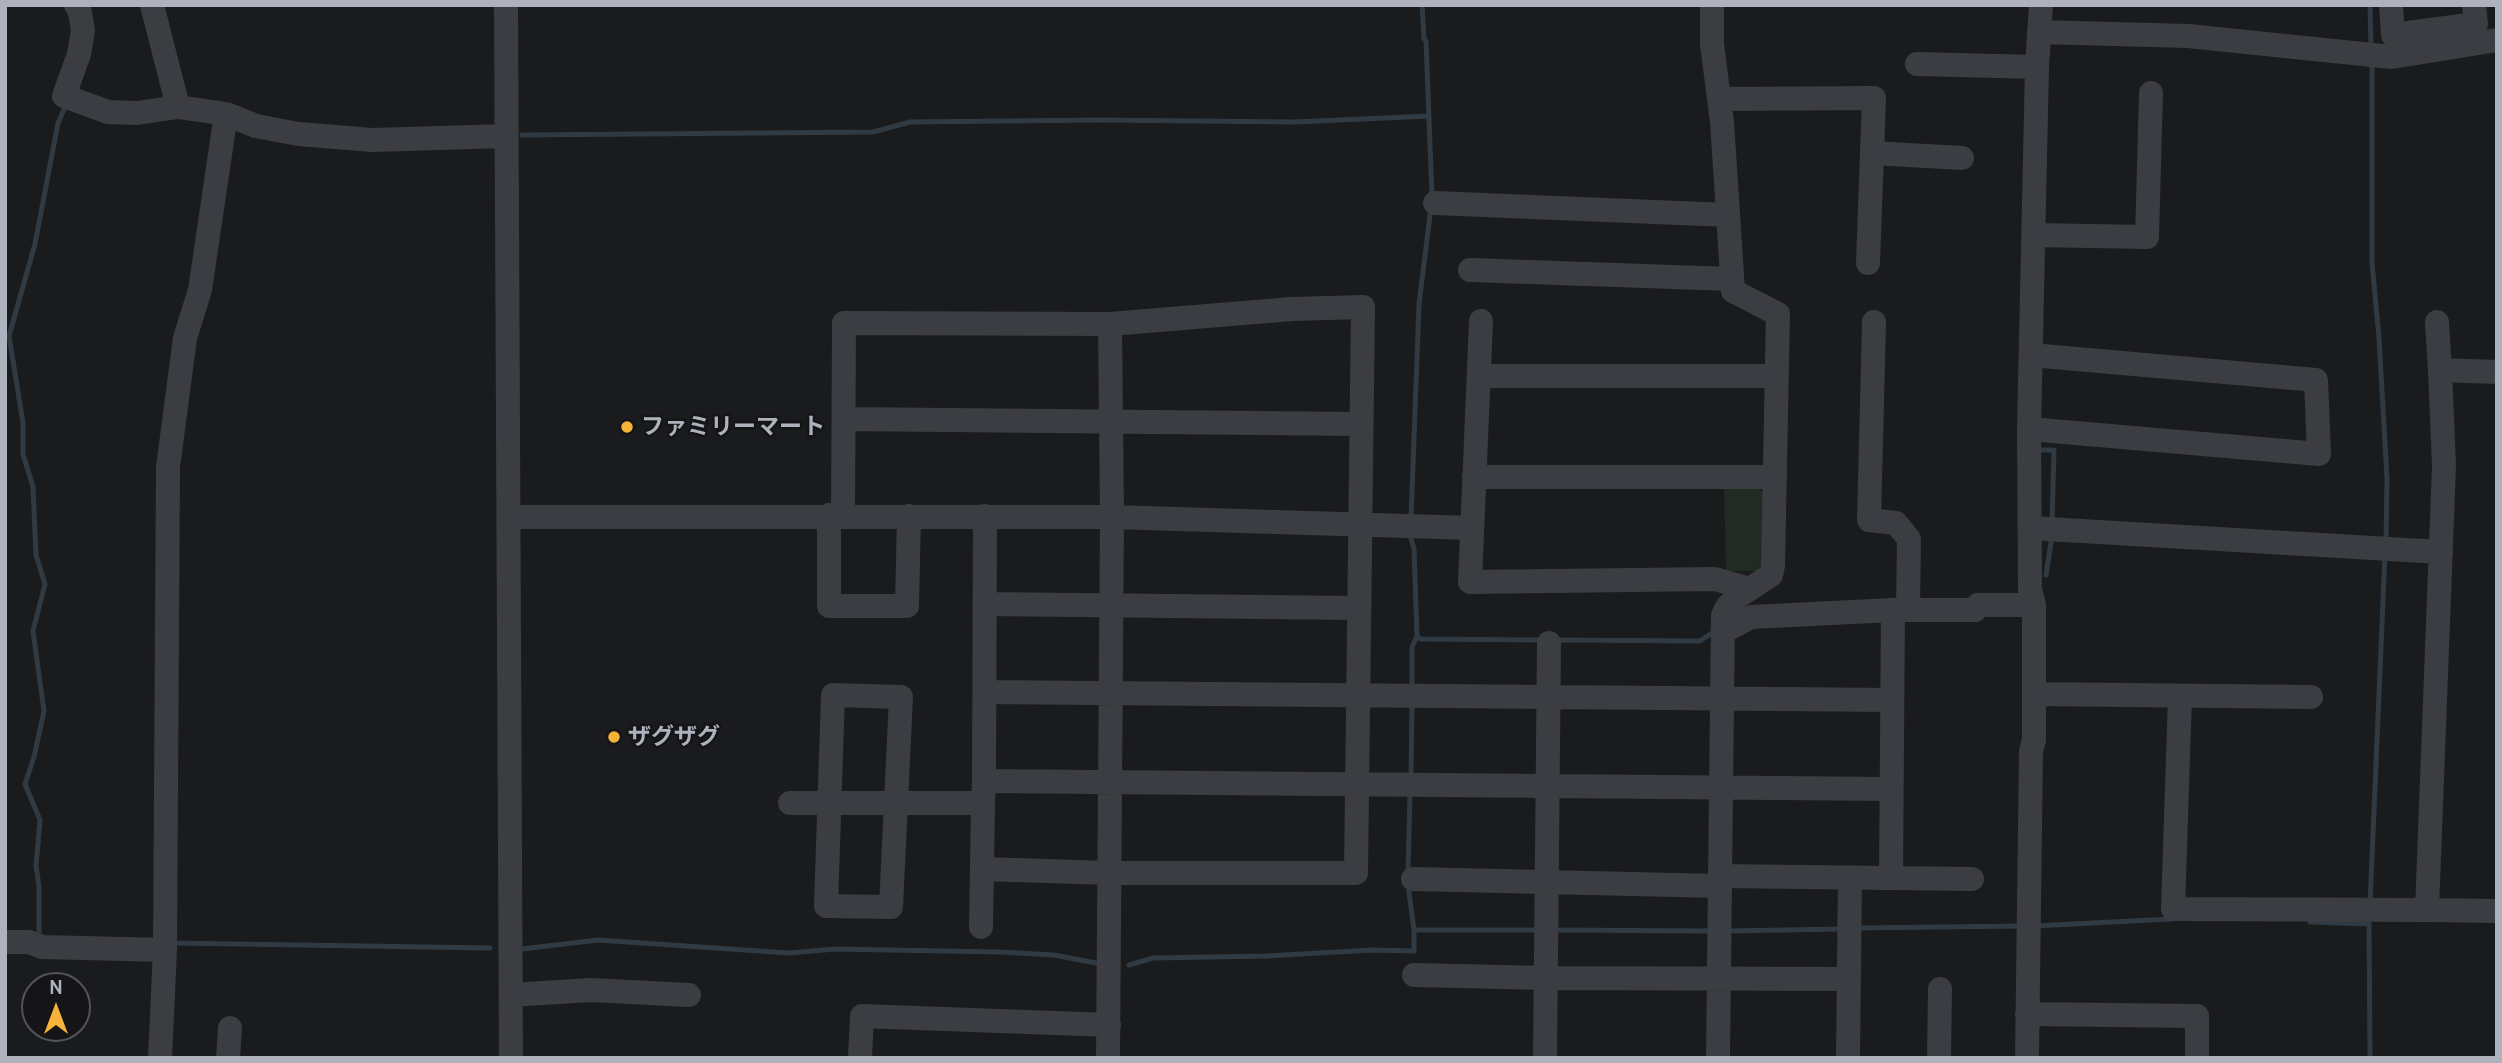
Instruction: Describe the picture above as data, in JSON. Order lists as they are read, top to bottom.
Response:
{
  "places": ["ファミリーマート", "ザグザグ"],
  "north": "top"
}
